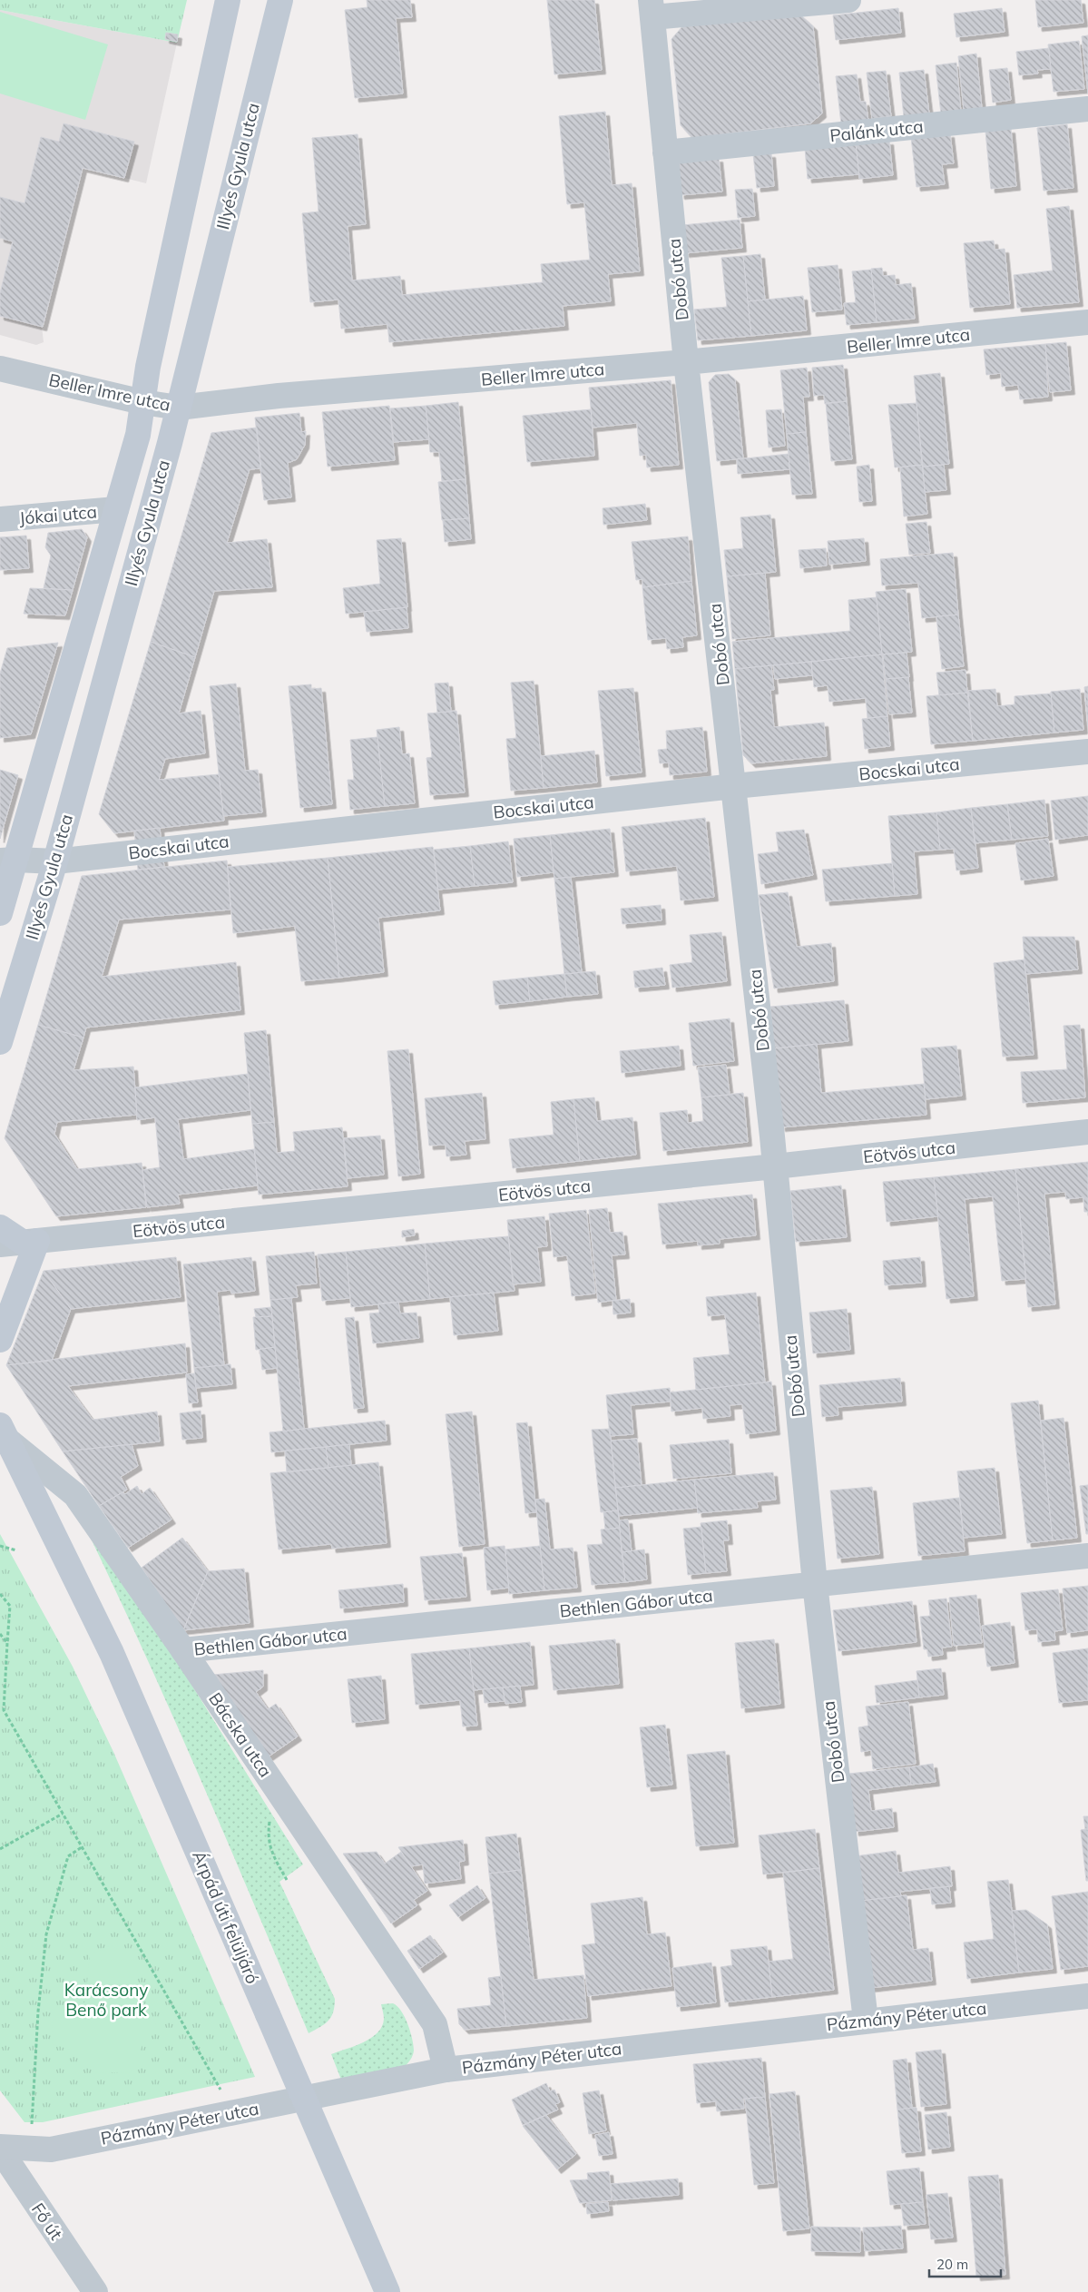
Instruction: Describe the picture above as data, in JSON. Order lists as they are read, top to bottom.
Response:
{
  "streets": {
    "main road": ["Illyés Gyula utca", "Árpád úti felüljáró"],
    "street": [
      "Palánk utca",
      "Dobó utca",
      "Beller Imre utca",
      "Jókai utca",
      "Bocskai utca",
      "Eötvös utca",
      "Bethlen Gábor utca",
      "Bácska utca",
      "Pázmány Péter utca",
      "Fő út"
    ]
  },
  "crossings": [
    ["Palánk utca", "Dobó utca"],
    ["Illyés Gyula utca", "Beller Imre utca"],
    ["Illyés Gyula utca", "Jókai utca"],
    ["Illyés Gyula utca", "Bocskai utca"],
    ["Dobó utca", "Beller Imre utca"],
    ["Dobó utca", "Bocskai utca"],
    ["Dobó utca", "Eötvös utca"],
    ["Dobó utca", "Bethlen Gábor utca"],
    ["Dobó utca", "Pázmány Péter utca"],
    ["Bethlen Gábor utca", "Bácska utca"],
    ["Bácska utca", "Árpád úti felüljáró"],
    ["Bácska utca", "Pázmány Péter utca"],
    ["Pázmány Péter utca", "Fő út"]
  ],
  "parks": ["Karácsony Benő park"],
  "scale_bar": "20 m"
}
